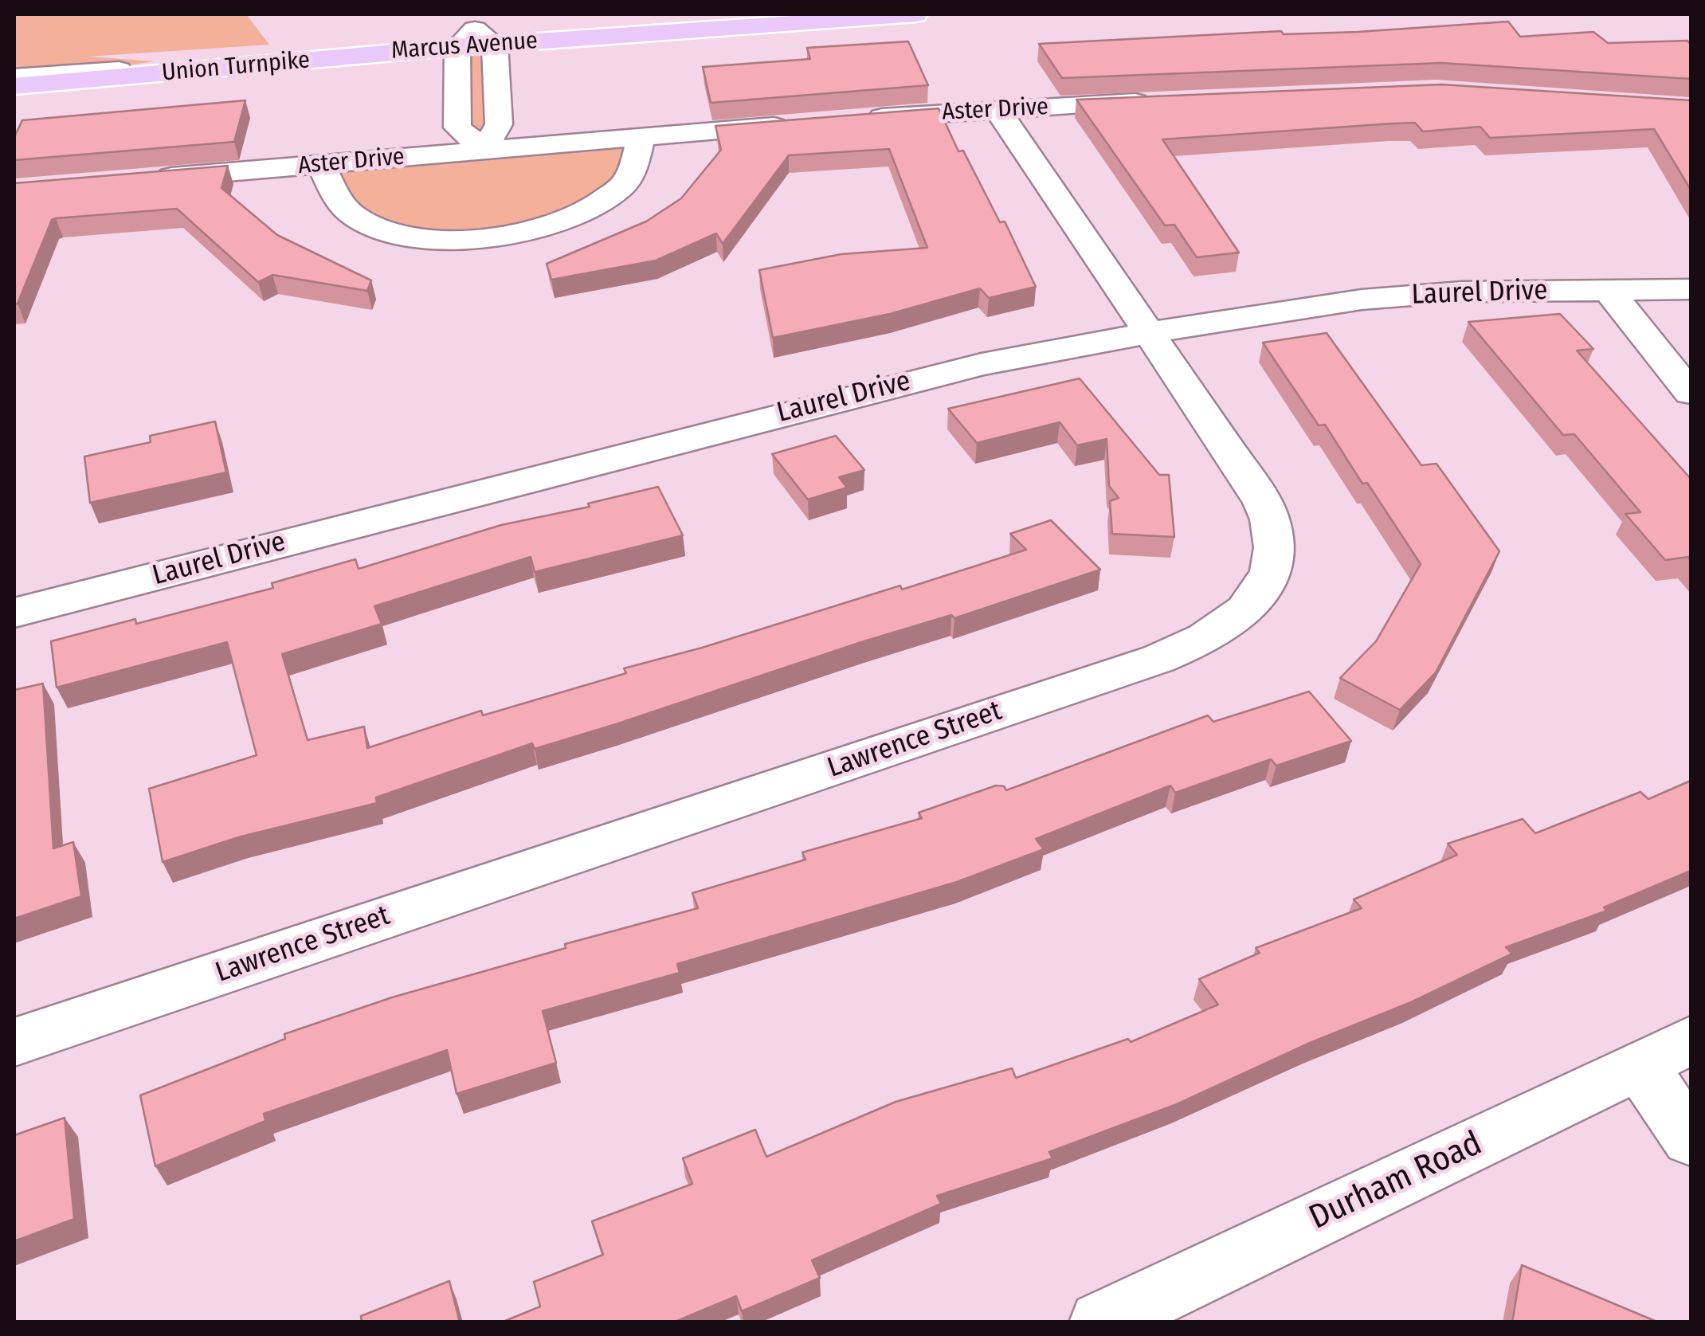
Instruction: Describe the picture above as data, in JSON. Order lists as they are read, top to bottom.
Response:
{
  "streets": {
    "main road": ["Marcus Avenue", "Union Turnpike"],
    "street": [
      "Aster Drive",
      "Laurel Drive",
      "Lawrence Street",
      "Durham Road"
    ]
  },
  "crossings": [
    ["Marcus Avenue", "Union Turnpike"],
    ["Aster Drive", "Lawrence Street"],
    ["Laurel Drive", "Lawrence Street"]
  ]
}
